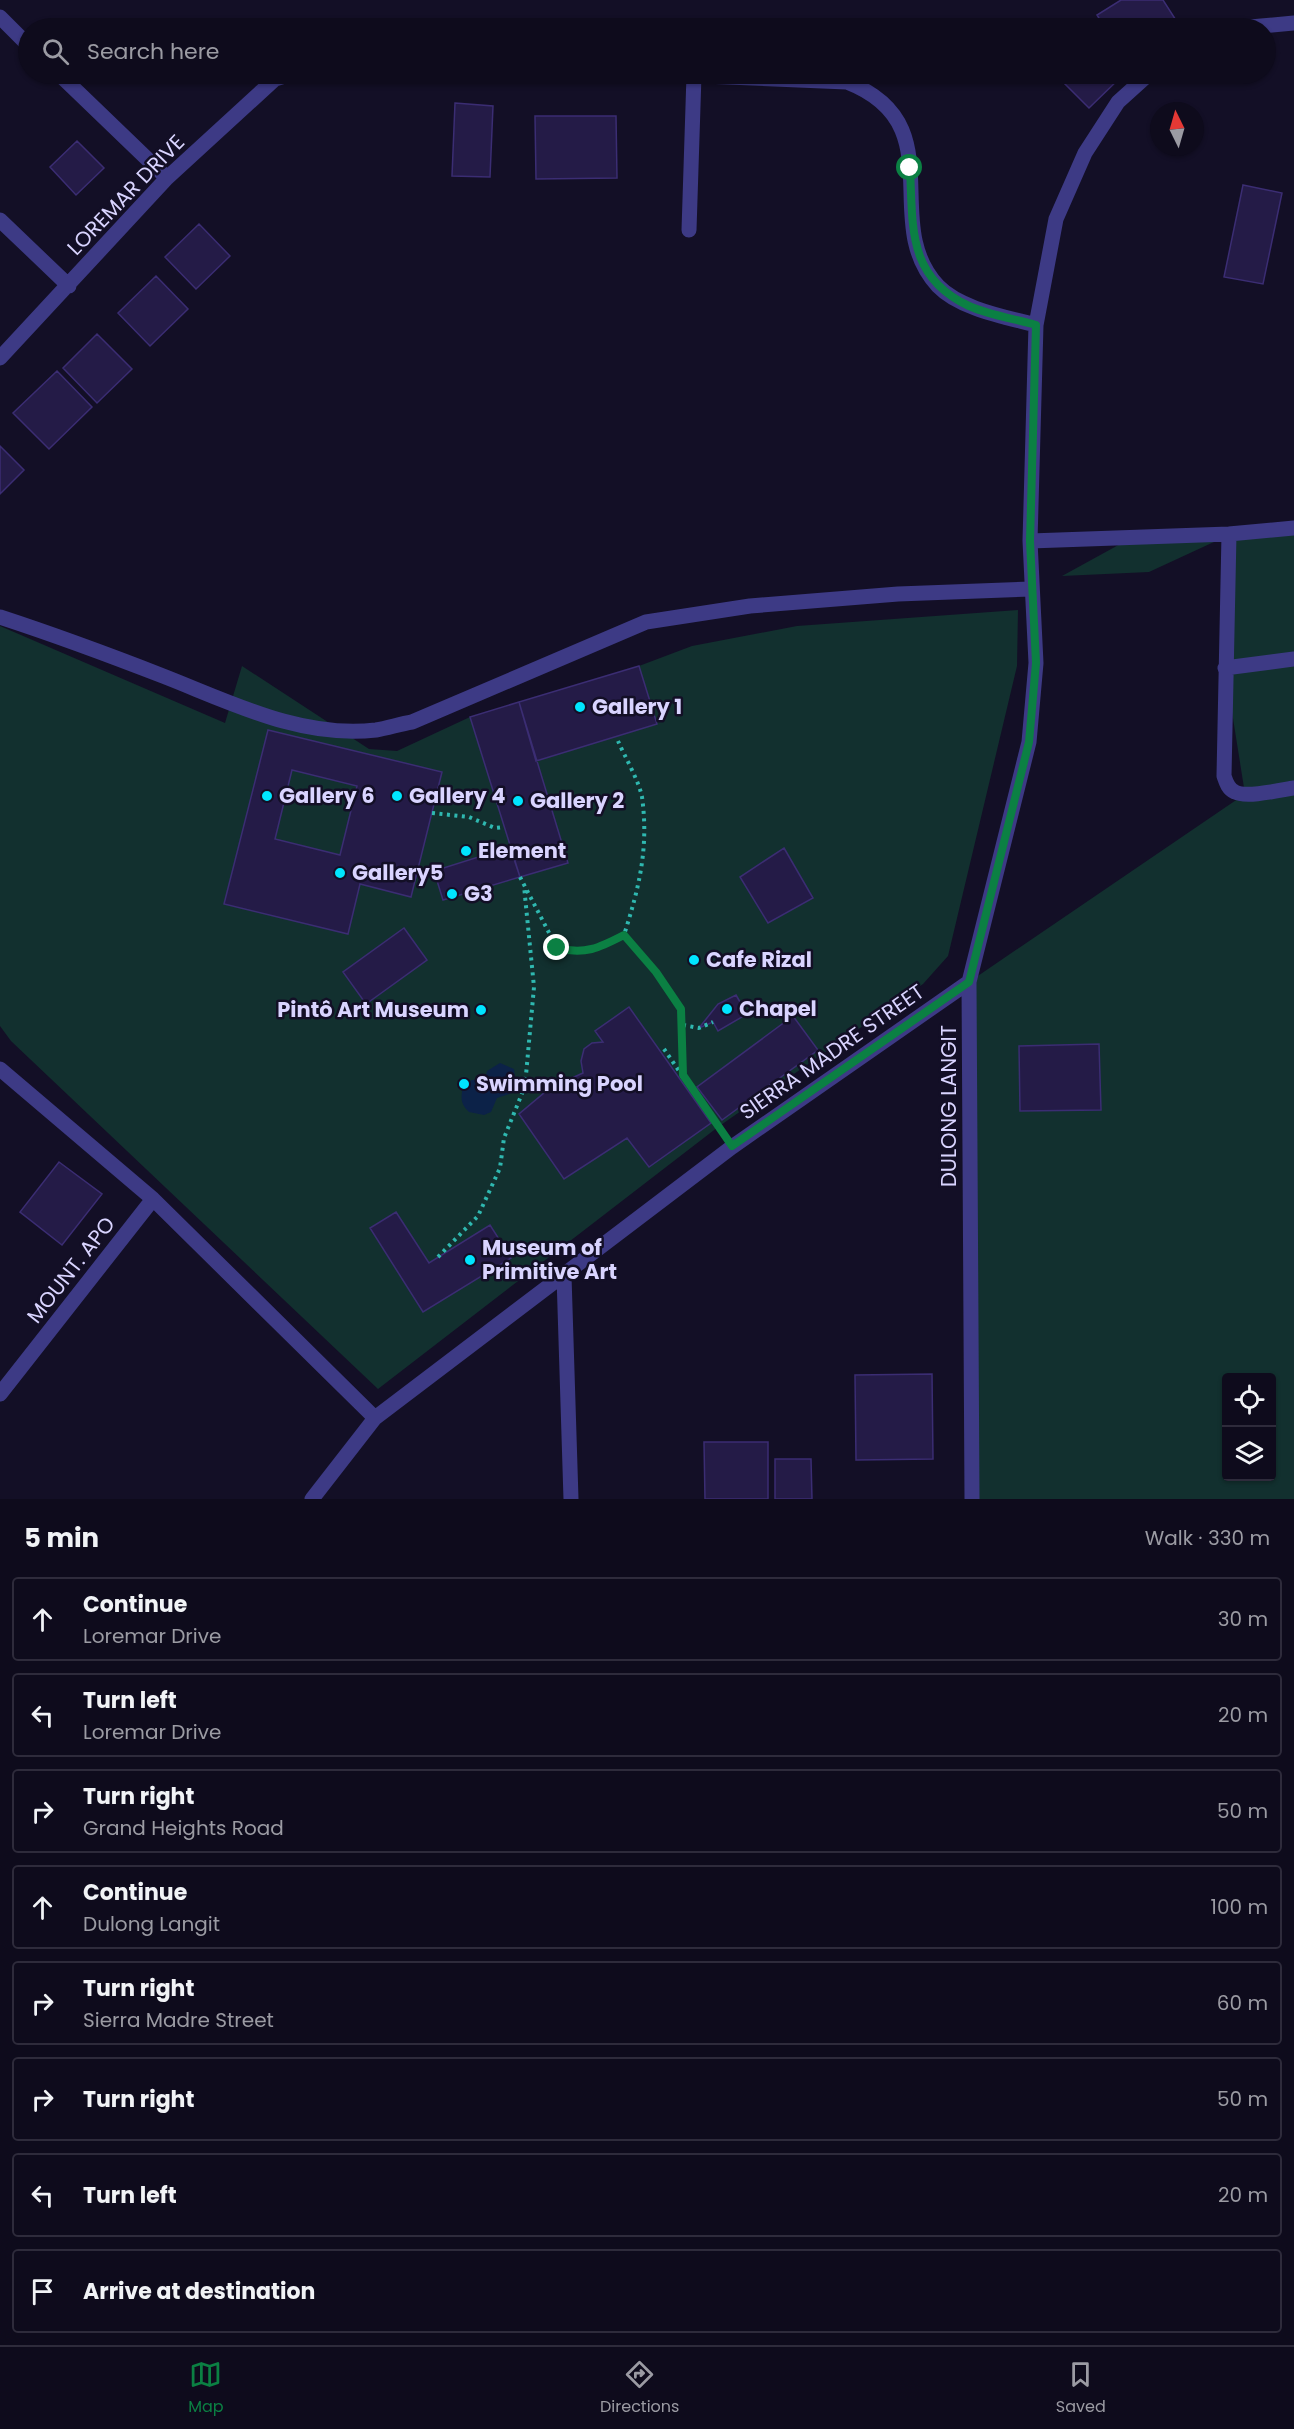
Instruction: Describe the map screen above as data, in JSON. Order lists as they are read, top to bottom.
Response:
{
  "streets": {
    "street": [
      "LOREMAR DRIVE",
      "SIERRA MADRE STREET",
      "DULONG LANGIT",
      "MOUNT. APO"
    ]
  },
  "crossings": [
    ["SIERRA MADRE STREET", "DULONG LANGIT"]
  ],
  "places": [
    "Gallery 1",
    "Gallery 6",
    "Gallery 4",
    "Gallery 2",
    "Element",
    "Gallery5",
    "G3",
    "Cafe Rizal",
    "Chapel",
    "Pintô Art Museum",
    "Swimming Pool",
    "Museum of Primitive Art"
  ],
  "north": "top",
  "page": {
    "search": "Search here",
    "heading": ["5 min", "Walk · 330 m"],
    "list": [
      ["Continue", "Loremar Drive", "30 m"],
      ["Turn left", "Loremar Drive", "20 m"],
      ["Turn right", "Grand Heights Road", "50 m"],
      ["Continue", "Dulong Langit", "100 m"],
      ["Turn right", "Sierra Madre Street", "60 m"],
      ["Turn right", "50 m"],
      ["Turn left", "20 m"],
      "Arrive at destination"
    ],
    "nav": ["Map", "Directions", "Saved"]
  }
}
